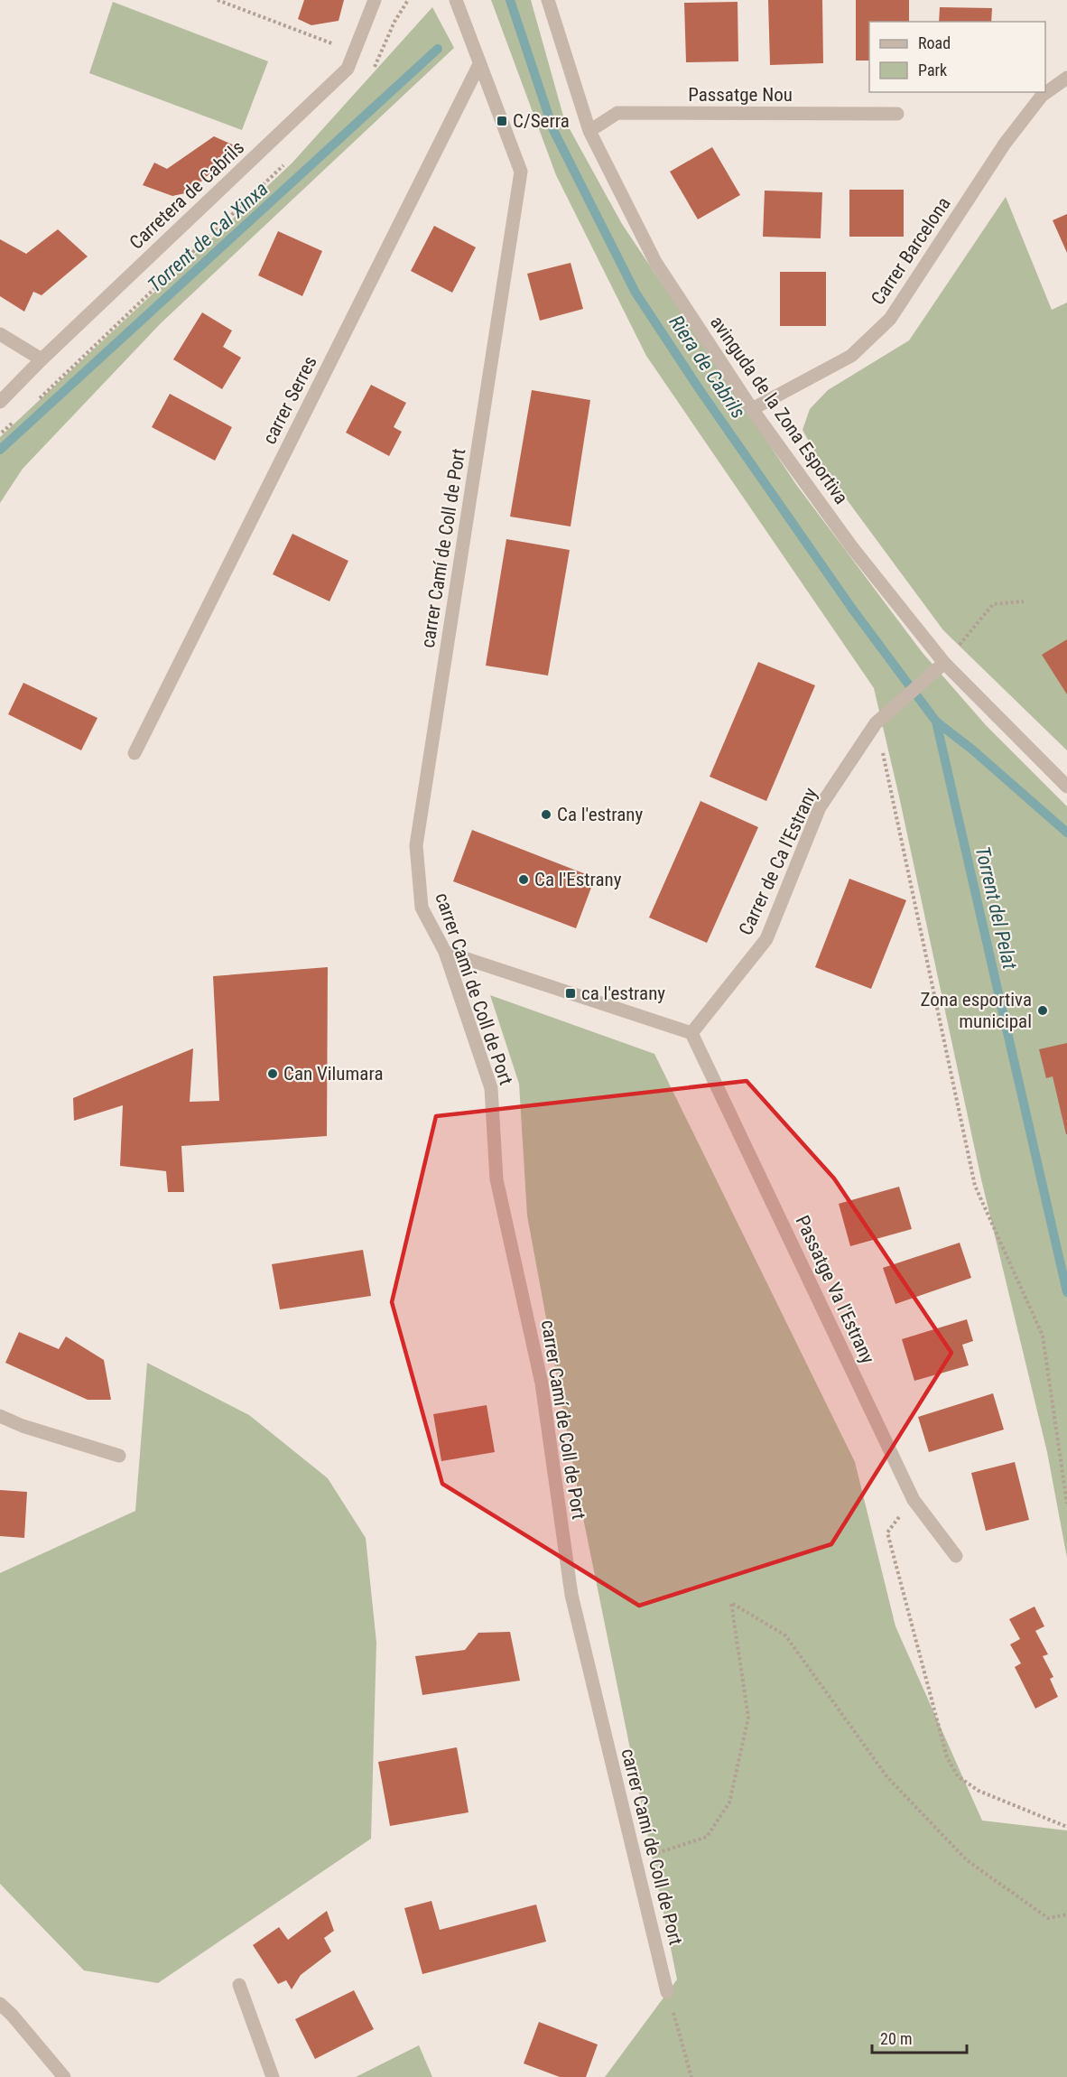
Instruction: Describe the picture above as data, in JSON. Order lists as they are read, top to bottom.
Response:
{
  "streets": {
    "street": [
      "Passatge Nou",
      "Carretera de Cabrils",
      "Carrer Barcelona",
      "carrer Serres",
      "avinguda de la Zona Esportiva",
      "carrer Camí de Coll de Port",
      "Carrer de Ca l'Estrany",
      "Passatge Va l'Estrany"
    ]
  },
  "crossings": [
    ["Passatge Nou", "avinguda de la Zona Esportiva"],
    ["Carrer Barcelona", "avinguda de la Zona Esportiva"],
    ["carrer Serres", "carrer Camí de Coll de Port"],
    ["avinguda de la Zona Esportiva", "Carrer de Ca l'Estrany"],
    ["Carrer de Ca l'Estrany", "Passatge Va l'Estrany"]
  ],
  "water": ["Torrent de Cal Xinxa", "Riera de Cabrils", "Torrent del Pelat"],
  "places": {
    "transit": ["C/Serra", "ca l'estrany"],
    "other": [
      "Ca l'estrany",
      "Ca l'Estrany",
      "Zona esportiva municipal",
      "Can Vilumara"
    ]
  },
  "legend": ["Road", "Park"],
  "scale_bar": "20 m"
}
